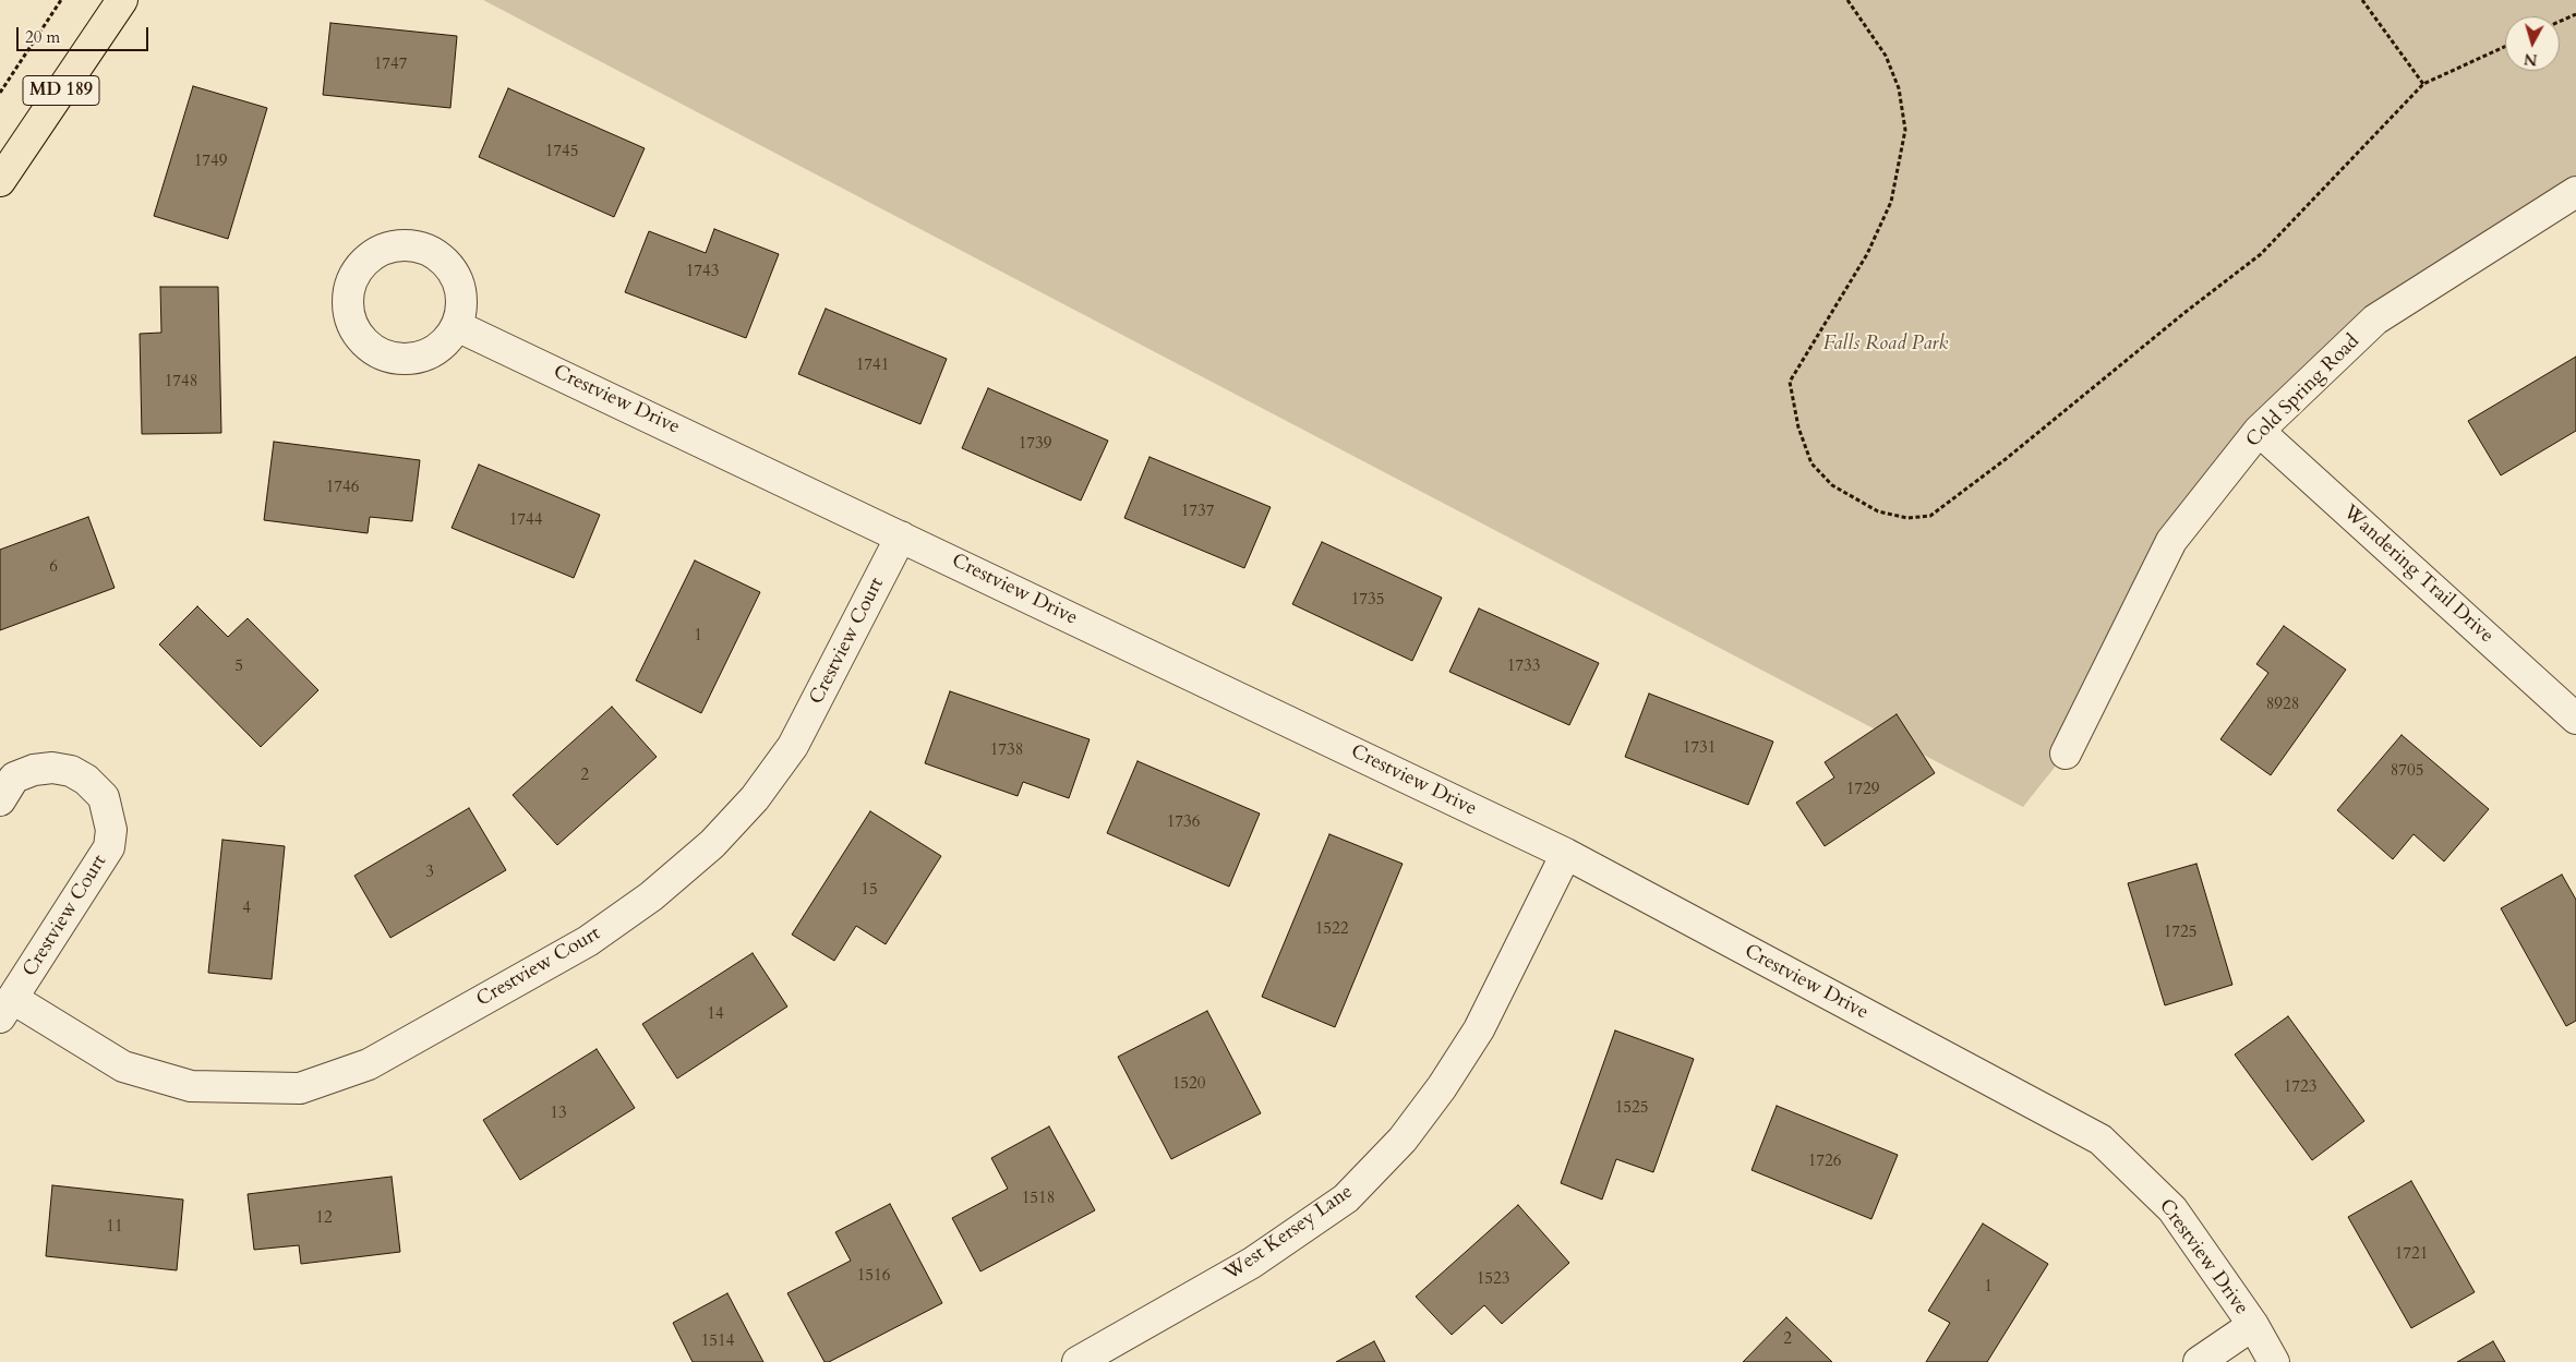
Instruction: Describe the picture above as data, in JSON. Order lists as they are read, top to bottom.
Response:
{
  "streets": {
    "main road": ["MD 189"],
    "street": [
      "Cold Spring Road",
      "Crestview Drive",
      "Wandering Trail Drive",
      "Crestview Court",
      "West Kersey Lane"
    ]
  },
  "crossings": [
    ["Cold Spring Road", "Wandering Trail Drive"],
    ["Crestview Drive", "Crestview Court"],
    ["Crestview Drive", "West Kersey Lane"]
  ],
  "parks": ["Falls Road Park"],
  "house_numbers": [
    "1747",
    "1745",
    "1749",
    "1743",
    "1741",
    "1748",
    "1739",
    "1746",
    "1737",
    "1744",
    "6",
    "1735",
    "1",
    "5",
    "1733",
    "8928",
    "1731",
    "1738",
    "8705",
    "2",
    "1729",
    "1736",
    "3",
    "15",
    "4",
    "1522",
    "1725",
    "14",
    "1520",
    "1723",
    "1525",
    "13",
    "1726",
    "1518",
    "12",
    "11",
    "1721",
    "1516",
    "1523",
    "1",
    "2",
    "1514"
  ],
  "scale_bar": "20 m",
  "north": "bottom"
}
